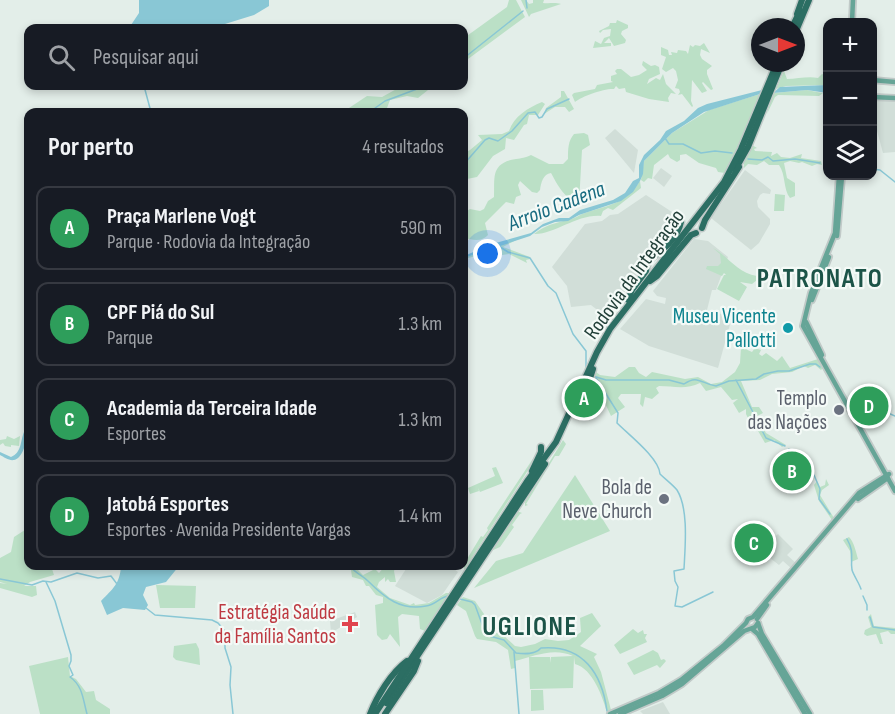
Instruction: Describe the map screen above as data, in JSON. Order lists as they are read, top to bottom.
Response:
{
  "streets": {
    "highway": ["Rodovia da Integração"]
  },
  "districts": ["PATRONATO", "UGLIONE"],
  "water": ["Arroio Cadena"],
  "places": {
    "other": ["Museu Vicente Pallotti", "Templo das Nações", "Bola de Neve Church"],
    "health": ["Estratégia Saúde da Família Santos"]
  },
  "north": "right",
  "page": {
    "map_buttons": ["+", "−"],
    "search": "Pesquisar aqui",
    "heading": ["Por perto", "4 resultados"],
    "list": [
      {
        "mark": "A",
        "name": "Praça Marlene Vogt",
        "note": "Parque · Rodovia da Integração",
        "value": "590 m"
      },
      {
        "mark": "B",
        "name": "CPF Piá do Sul",
        "note": "Parque",
        "value": "1.3 km"
      },
      {
        "mark": "C",
        "name": "Academia da Terceira Idade",
        "note": "Esportes",
        "value": "1.3 km"
      },
      {
        "mark": "D",
        "name": "Jatobá Esportes",
        "note": "Esportes · Avenida Presidente Vargas",
        "value": "1.4 km"
      }
    ],
    "pins": [
      "A",
      "D",
      "B",
      "C"
    ]
  }
}
